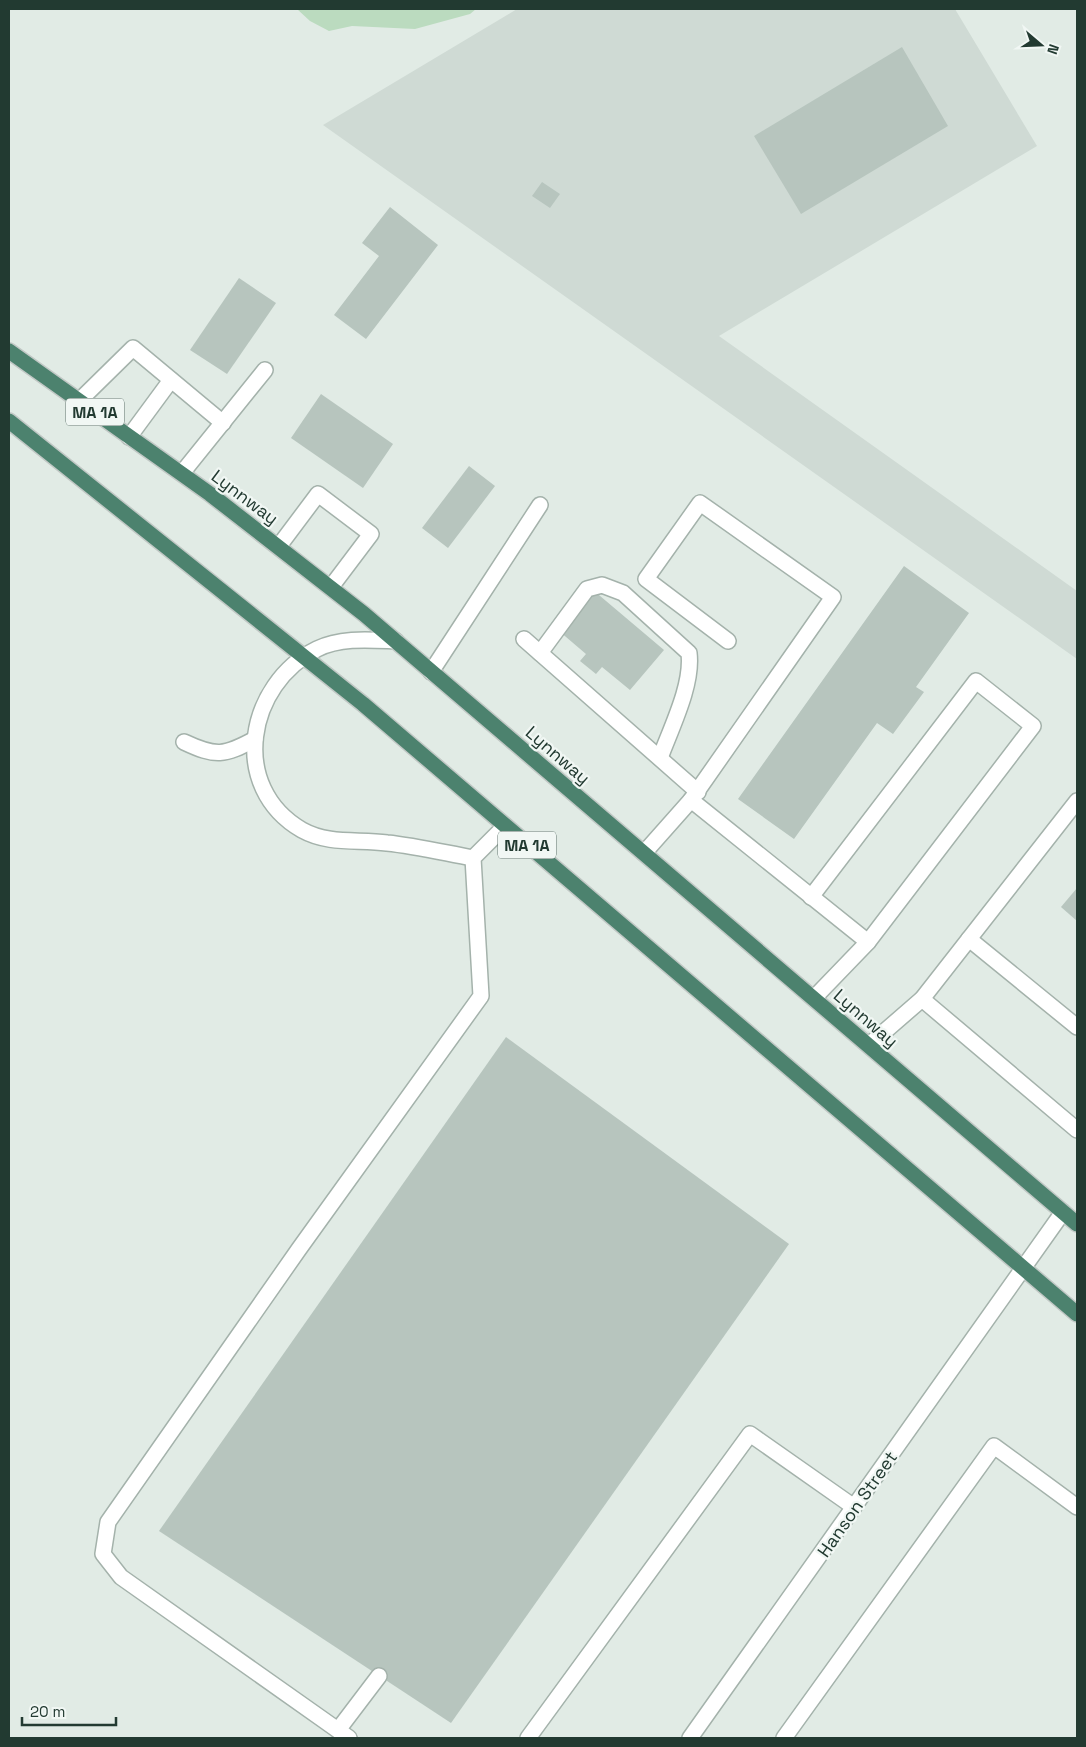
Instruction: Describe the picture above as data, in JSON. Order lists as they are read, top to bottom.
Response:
{
  "streets": {
    "highway": ["MA 1A", "Lynnway"],
    "street": ["Hanson Street"]
  },
  "crossings": [
    ["MA 1A", "Hanson Street"]
  ],
  "scale_bar": "20 m",
  "north": "right"
}
